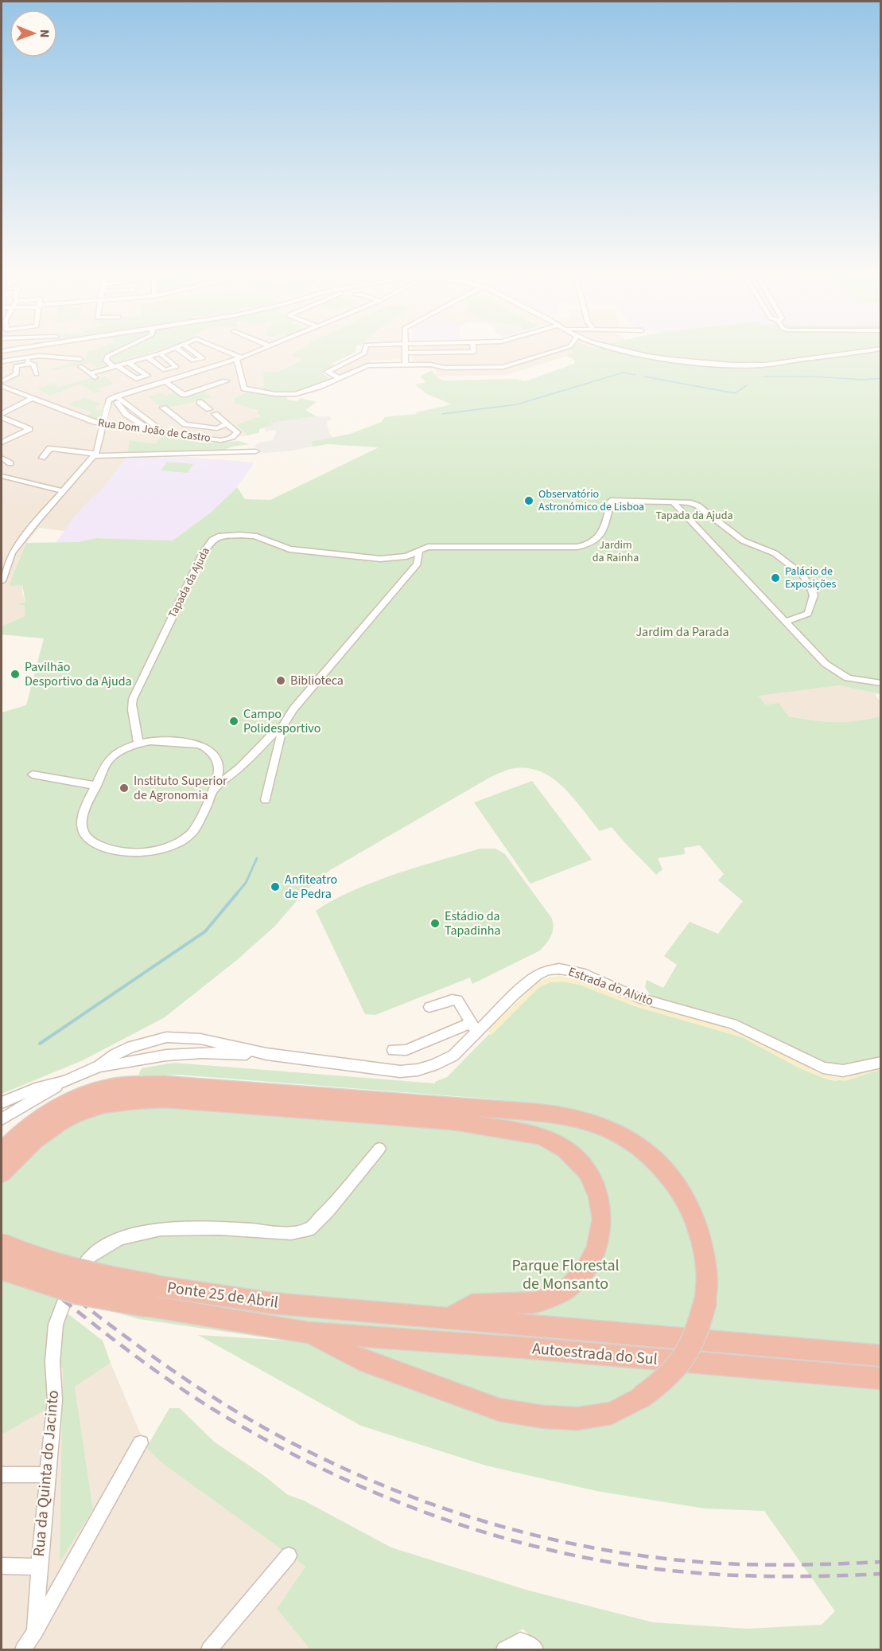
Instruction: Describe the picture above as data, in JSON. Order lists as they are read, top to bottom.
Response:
{
  "streets": {
    "highway": ["Ponte 25 de Abril", "Autoestrada do Sul"],
    "street": [
      "Rua Dom João de Castro",
      "Tapada da Ajuda",
      "Estrada do Alvito",
      "Rua da Quinta do Jacinto"
    ]
  },
  "crossings": [
    ["Ponte 25 de Abril", "Autoestrada do Sul"]
  ],
  "parks": [
    "Tapada da Ajuda",
    "Jardim da Rainha",
    "Jardim da Parada",
    "Parque Florestal de Monsanto"
  ],
  "places": [
    "Observatório Astronómico de Lisboa",
    "Palácio de Exposições",
    "Pavilhão Desportivo da Ajuda",
    "Biblioteca",
    "Campo Polidesportivo",
    "Instituto Superior de Agronomia",
    "Anfiteatro de Pedra",
    "Estádio da Tapadinha"
  ],
  "north": "right"
}
